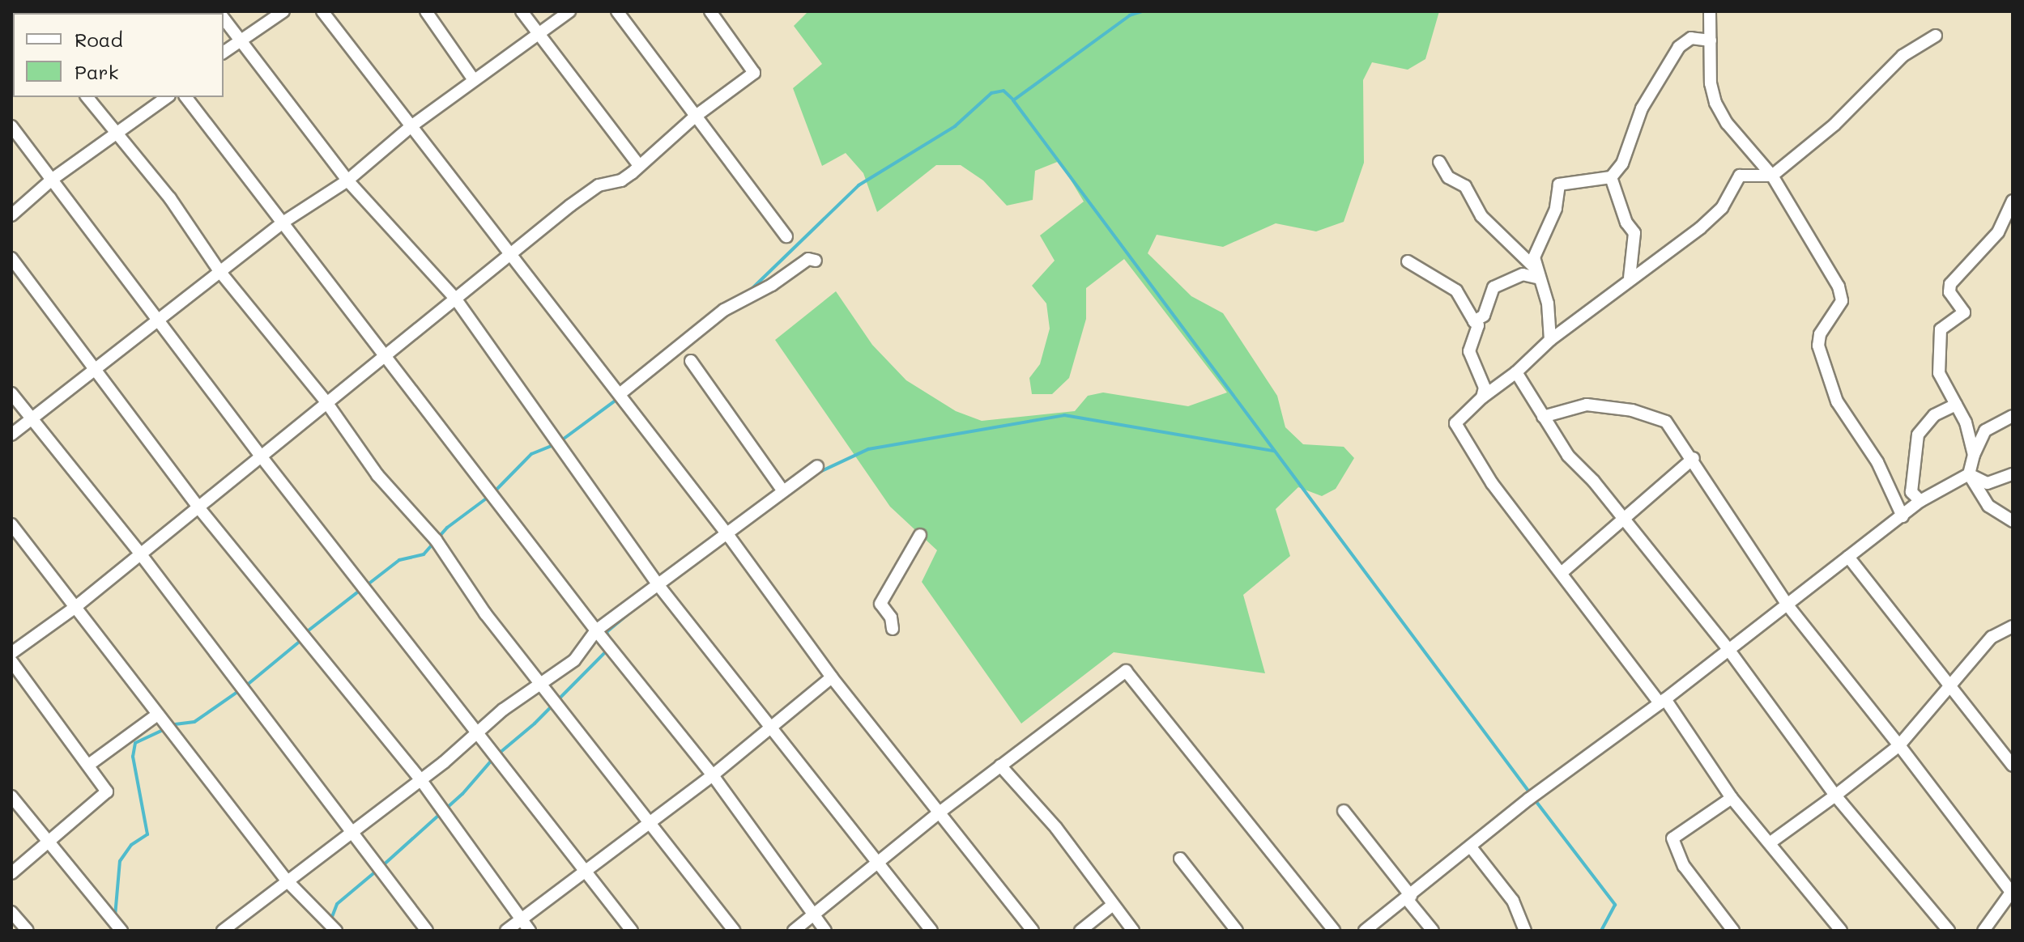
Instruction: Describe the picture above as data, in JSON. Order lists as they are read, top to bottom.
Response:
{
  "legend": ["Road", "Park"]
}
